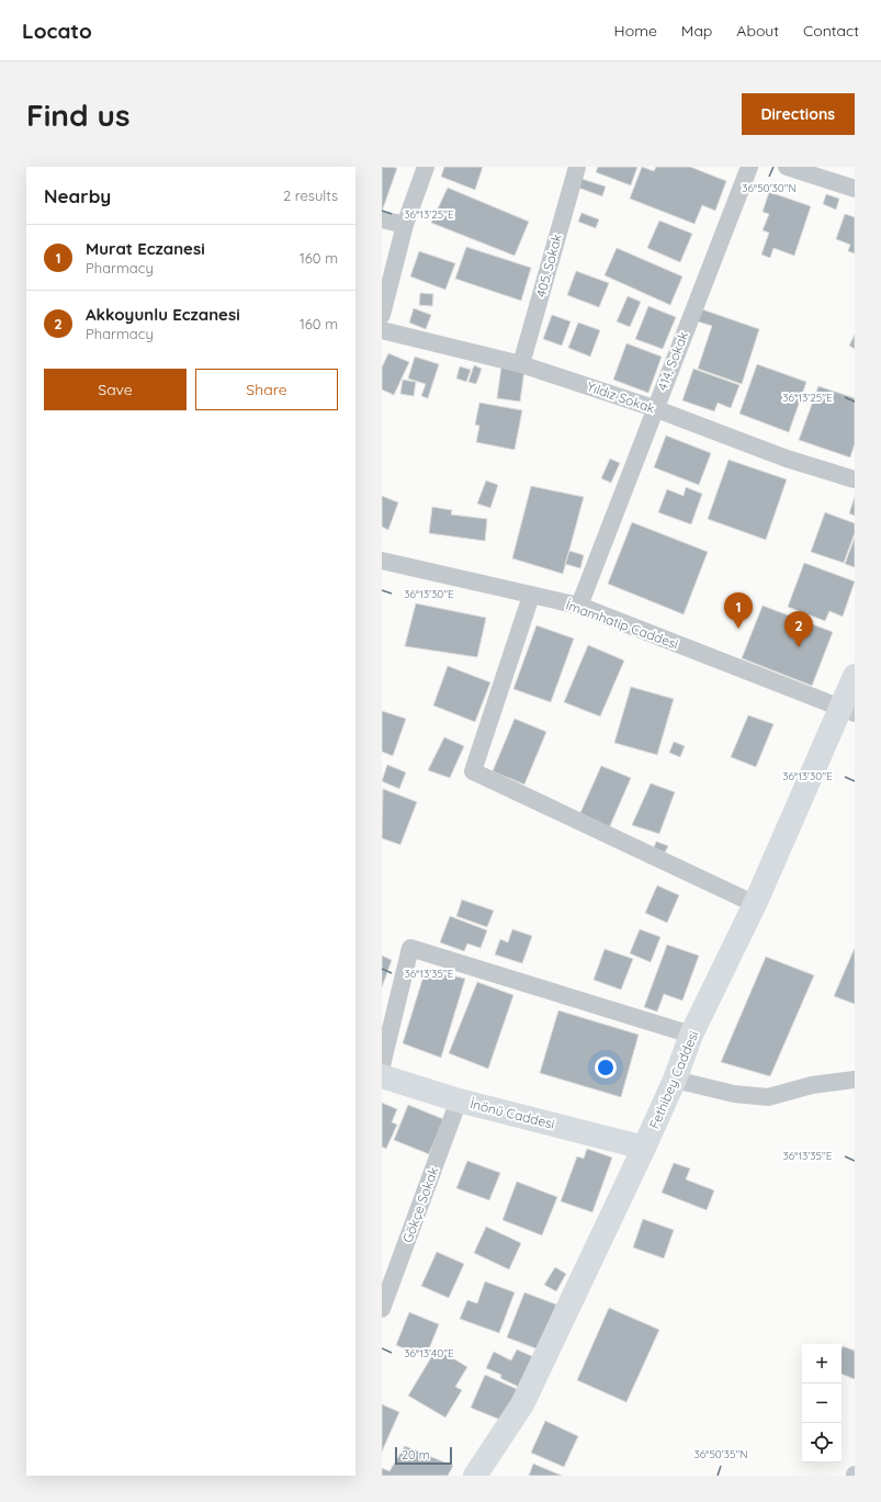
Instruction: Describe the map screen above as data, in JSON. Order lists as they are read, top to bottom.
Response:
{
  "streets": {
    "street": [
      "405. Sokak",
      "414. Sokak",
      "Yıldız Sokak",
      "İmamhatip Caddesi",
      "Fethibey Caddesi",
      "İnönü Caddesi",
      "Gökçe Sokak"
    ]
  },
  "crossings": [
    ["405. Sokak", "Yıldız Sokak"],
    ["414. Sokak", "Yıldız Sokak"],
    ["414. Sokak", "İmamhatip Caddesi"],
    ["İmamhatip Caddesi", "Fethibey Caddesi"],
    ["Fethibey Caddesi", "İnönü Caddesi"],
    ["İnönü Caddesi", "Gökçe Sokak"]
  ],
  "scale_bar": "20 m",
  "page": {
    "header": "Locato",
    "nav": [
      "Home",
      "Map",
      "About",
      "Contact"
    ],
    "buttons": [
      "Directions",
      ["Save", "Share"]
    ],
    "title": "Find us",
    "heading": ["Nearby", "2 results"],
    "list": [
      {
        "mark": "1",
        "name": "Murat Eczanesi",
        "note": "Pharmacy",
        "value": "160 m"
      },
      {
        "mark": "2",
        "name": "Akkoyunlu Eczanesi",
        "note": "Pharmacy",
        "value": "160 m"
      }
    ],
    "pins": ["1", "2"],
    "map_buttons": ["+", "−"],
    "scale": "20 m"
  },
  "coordinates": [
    "36°50'30\"N",
    "36°13'25\"E",
    "36°13'30\"E",
    "36°13'35\"E",
    "36°13'40\"E",
    "36°50'35\"N"
  ]
}
